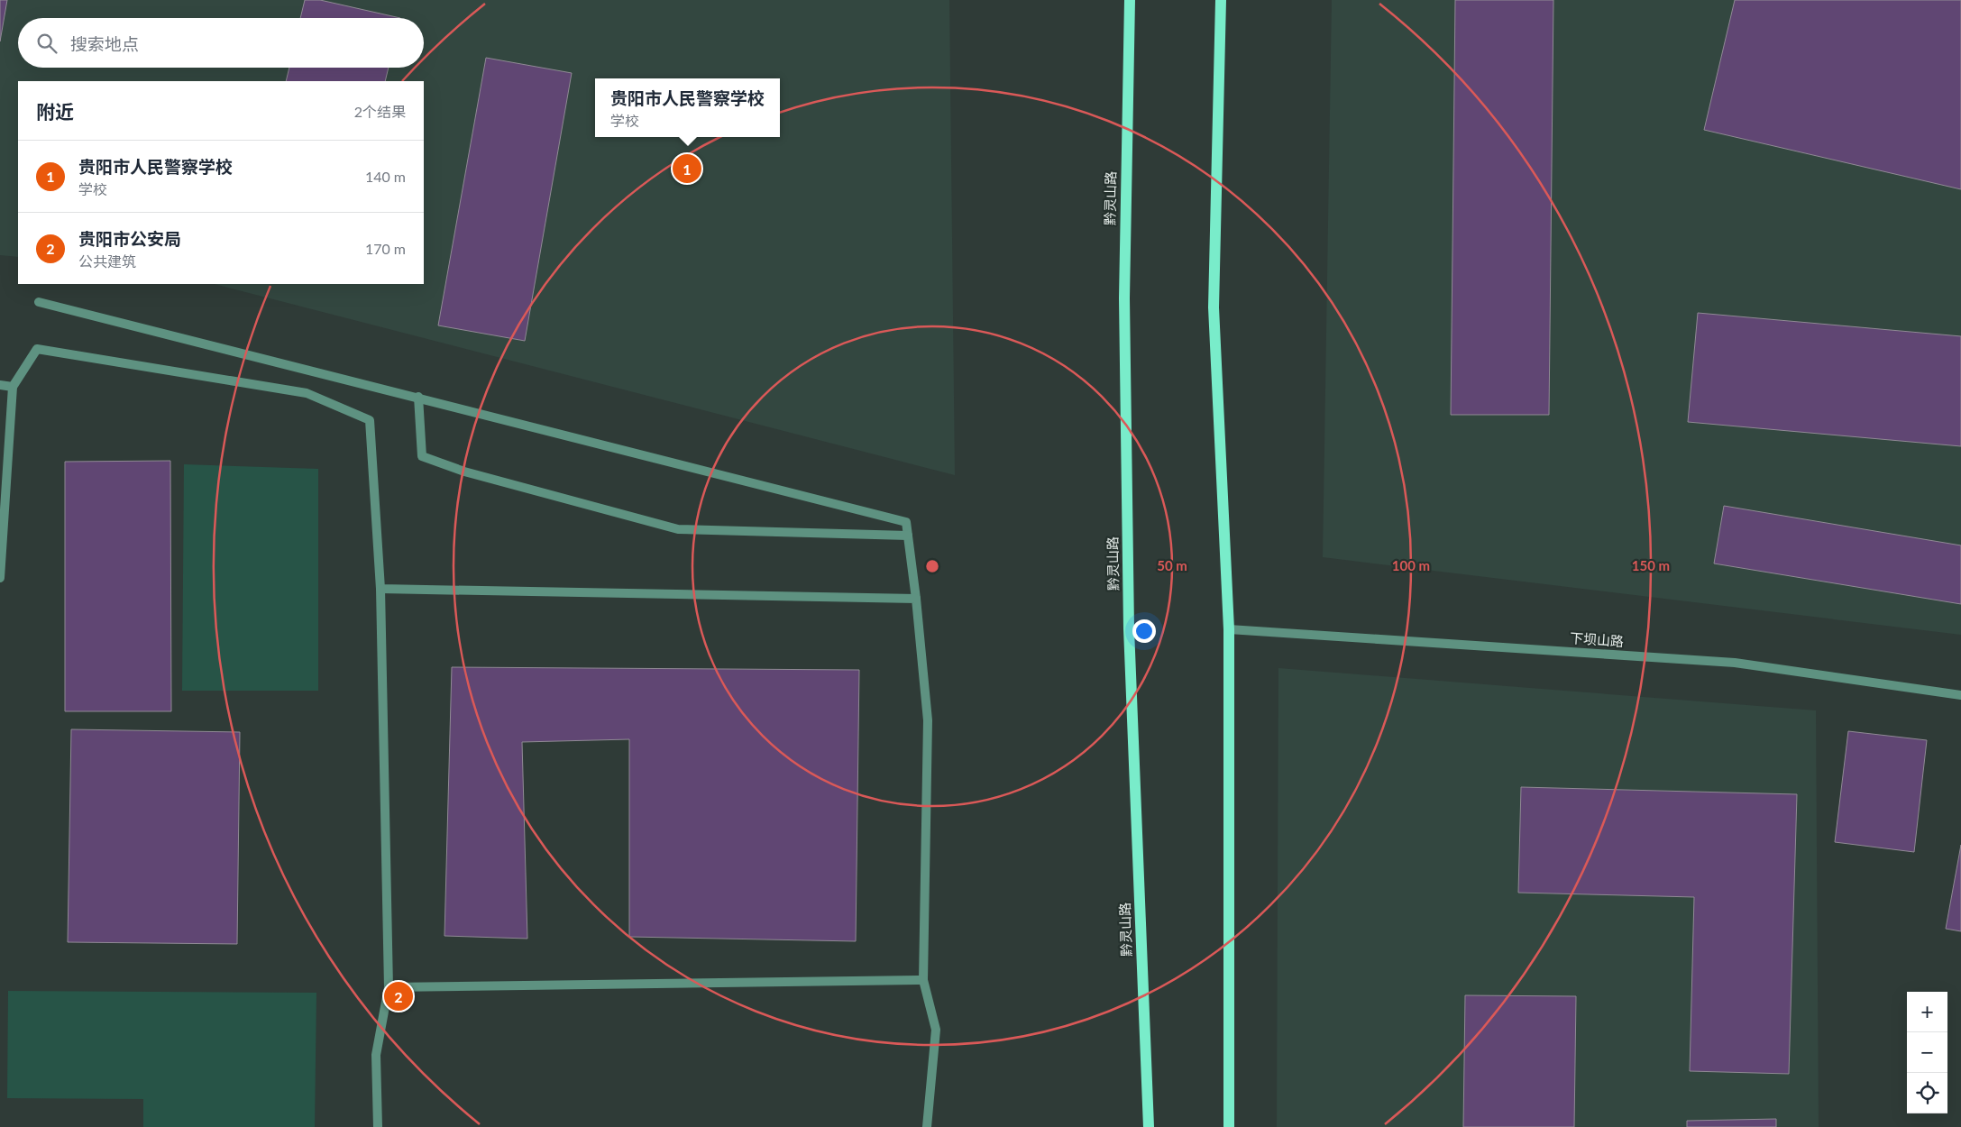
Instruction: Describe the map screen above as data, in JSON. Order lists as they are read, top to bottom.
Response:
{
  "streets": {
    "main road": ["黔灵山路"],
    "street": ["下坝山路"]
  },
  "page": {
    "search": "搜索地点",
    "popup": ["贵阳市人民警察学校", "学校"],
    "heading": ["附近", "2个结果"],
    "list": [
      {
        "mark": "1",
        "name": "贵阳市人民警察学校",
        "note": "学校",
        "value": "140 m"
      },
      {
        "mark": "2",
        "name": "贵阳市公安局",
        "note": "公共建筑",
        "value": "170 m"
      }
    ],
    "pins": ["1", "2"],
    "map_buttons": ["+", "−"]
  },
  "rings": ["50 m", "100 m", "150 m"]
}
